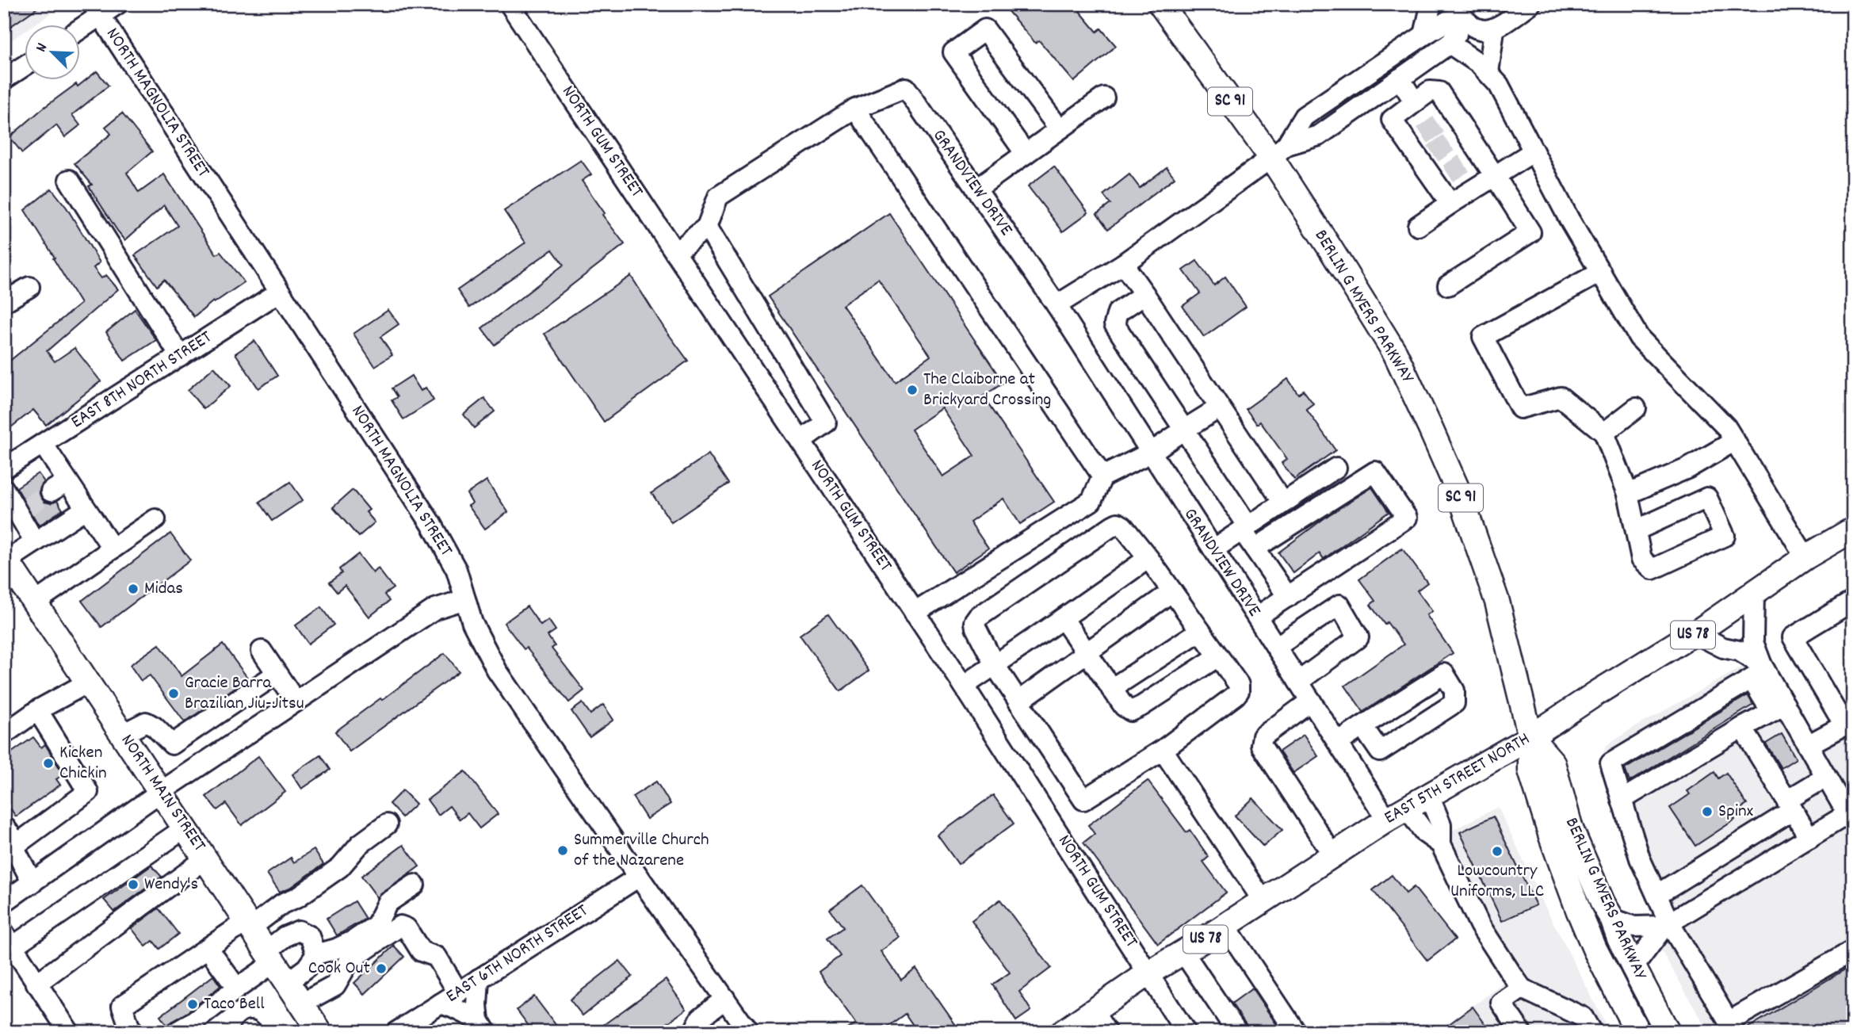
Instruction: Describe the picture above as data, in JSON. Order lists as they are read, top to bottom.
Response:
{
  "streets": {
    "main road": [
      "SC 91",
      "BERLIN G MYERS PARKWAY",
      "US 78",
      "EAST 5TH STREET NORTH",
      "NORTH MAIN STREET"
    ],
    "street": [
      "NORTH MAGNOLIA STREET",
      "NORTH GUM STREET",
      "GRANDVIEW DRIVE",
      "EAST 8TH NORTH STREET",
      "EAST 6TH NORTH STREET"
    ]
  },
  "crossings": [
    ["NORTH MAGNOLIA STREET", "EAST 8TH NORTH STREET"],
    ["NORTH MAGNOLIA STREET", "EAST 6TH NORTH STREET"],
    ["NORTH GUM STREET", "EAST 5TH STREET NORTH"],
    ["GRANDVIEW DRIVE", "EAST 5TH STREET NORTH"],
    ["BERLIN G MYERS PARKWAY", "EAST 5TH STREET NORTH"]
  ],
  "places": [
    "The Claiborne at Brickyard Crossing",
    "Midas",
    "Gracie Barra Brazilian Jiu-Jitsu",
    "Kicken Chickin",
    "Spinx",
    "Summerville Church of the Nazarene",
    "Lowcountry Uniforms, LLC",
    "Wendy's",
    "Cook Out",
    "Taco Bell"
  ],
  "north": "top left"
}
